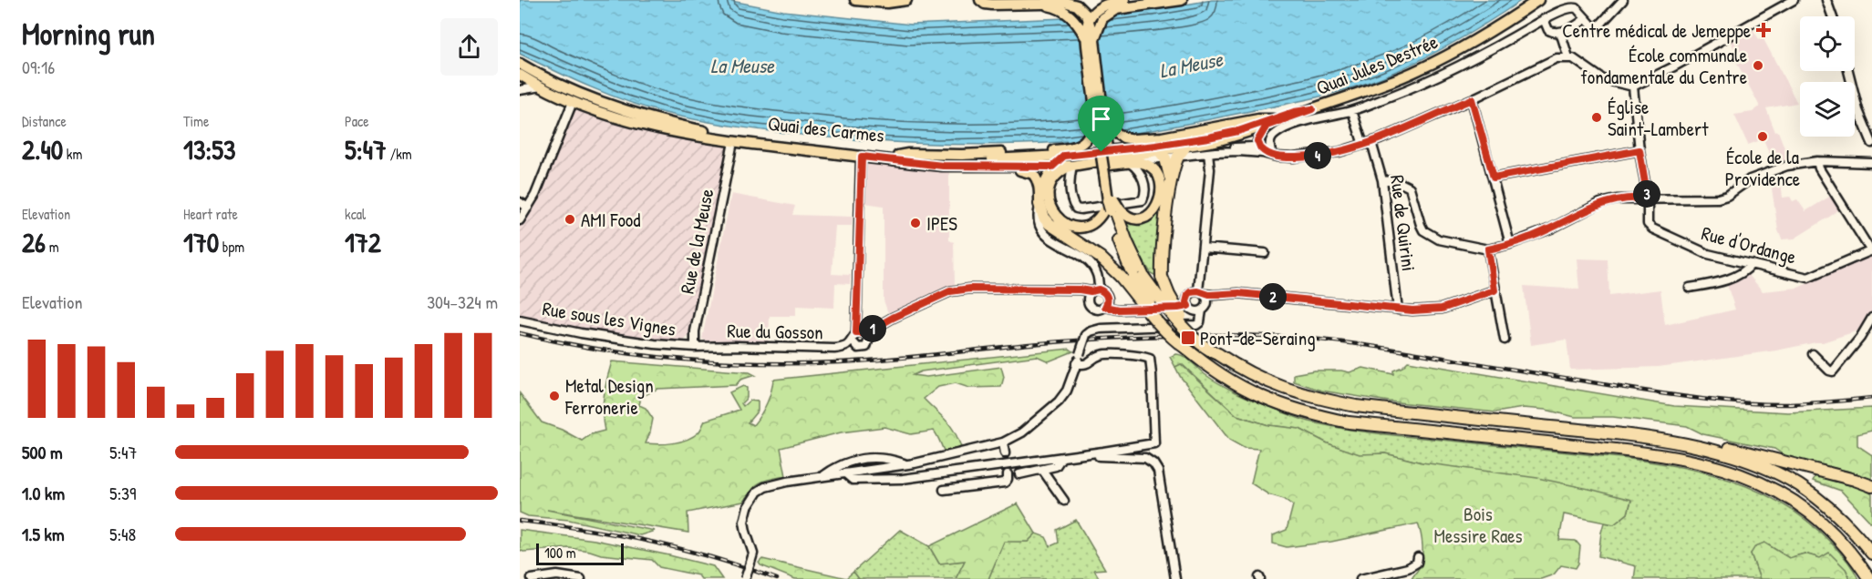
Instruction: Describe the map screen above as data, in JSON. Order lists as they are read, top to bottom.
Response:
{
  "streets": {
    "main road": ["Quai Jules Destrée", "Quai des Carmes"],
    "street": [
      "Rue de Quirini",
      "Rue de la Meuse",
      "Rue d'Ordange",
      "Rue sous les Vignes",
      "Rue du Gosson"
    ]
  },
  "crossings": [
    ["Quai Jules Destrée", "Quai des Carmes"],
    ["Quai des Carmes", "Rue de la Meuse"],
    ["Rue de la Meuse", "Rue sous les Vignes"],
    ["Rue de la Meuse", "Rue du Gosson"],
    ["Rue sous les Vignes", "Rue du Gosson"]
  ],
  "water": ["La Meuse"],
  "parks": ["Bois Messire Raes"],
  "places": {
    "health": ["Centre médical de Jemeppe"],
    "other": [
      "École communale fondamentale du Centre",
      "Église Saint-Lambert",
      "École de la Providence",
      "AMI Food",
      "IPES",
      "Metal Design Ferronerie"
    ],
    "transit": ["Pont-de-Seraing"]
  },
  "scale_bar": "100 m",
  "page": {
    "heading": ["Morning run", "09:16"],
    "stats": [
      ["Distance", "2.40 km"],
      ["Time", "13:53"],
      ["Pace", "5:47 /km"],
      ["Elevation", "26 m"],
      ["Heart rate", "170 bpm"],
      ["kcal", "172"]
    ],
    "pins": [
      "4",
      "3",
      "2",
      "1"
    ],
    "chart": ["Elevation", "304–324 m"],
    "list": [
      {
        "name": "500 m",
        "note": "5:47"
      },
      {
        "name": "1.0 km",
        "note": "5:39"
      },
      {
        "name": "1.5 km",
        "note": "5:48"
      }
    ],
    "scale": "100 m"
  }
}
